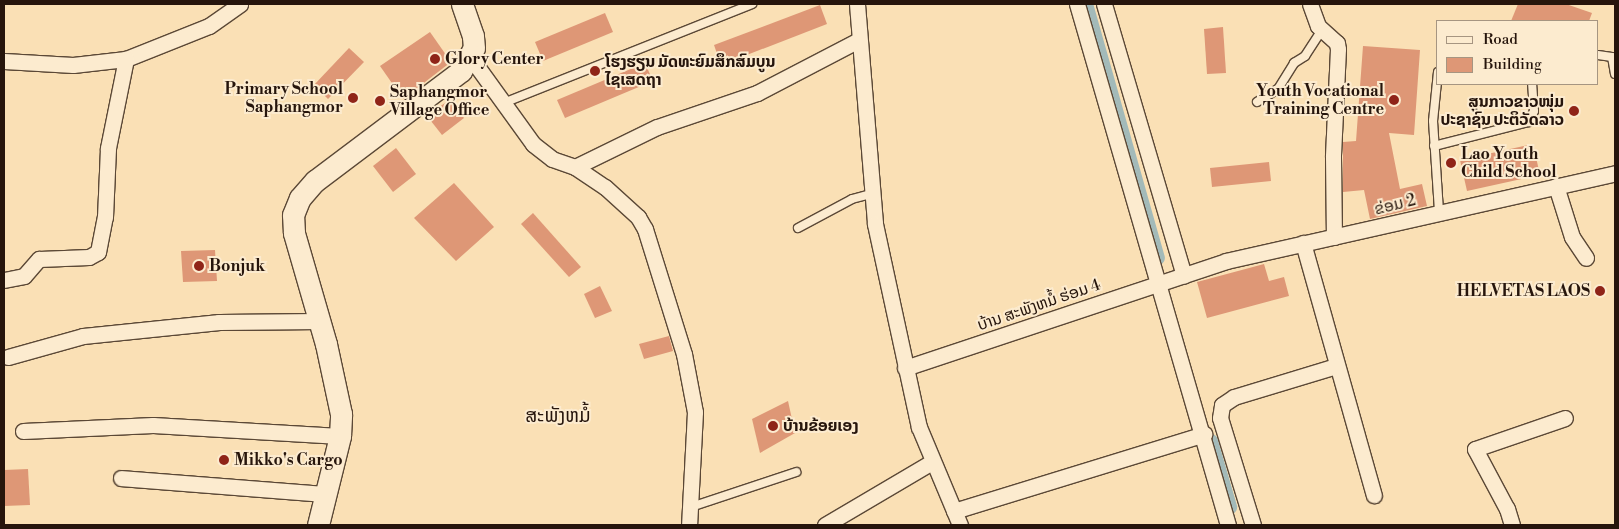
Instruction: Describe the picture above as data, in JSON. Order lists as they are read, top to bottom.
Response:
{
  "streets": {
    "street": ["ຂ່ອມ 2", "ບ້ານ ສະພັງຫມໍ້ ຮ່ອມ 4"]
  },
  "crossings": [
    ["ຂ່ອມ 2", "ບ້ານ ສະພັງຫມໍ້ ຮ່ອມ 4"]
  ],
  "districts": ["ສະພັງຫມໍ້"],
  "places": [
    "Glory Center",
    "ໂຮງຮຽນ ມັດທະຍົມສຶກສົມບູນ ໄຊເສດຖາ",
    "Primary School Saphangmor",
    "Youth Vocational Training Centre",
    "Saphangmor Village Office",
    "ສູນກາວຂາວໜຸ່ມ ປະຊາຊົນ ປະຕິວັດລາວ",
    "Lao Youth Child School",
    "Bonjuk",
    "HELVETAS LAOS",
    "ບ້ານຂ້ອຍເອງ",
    "Mikko's Cargo"
  ],
  "legend": ["Road", "Building"]
}
